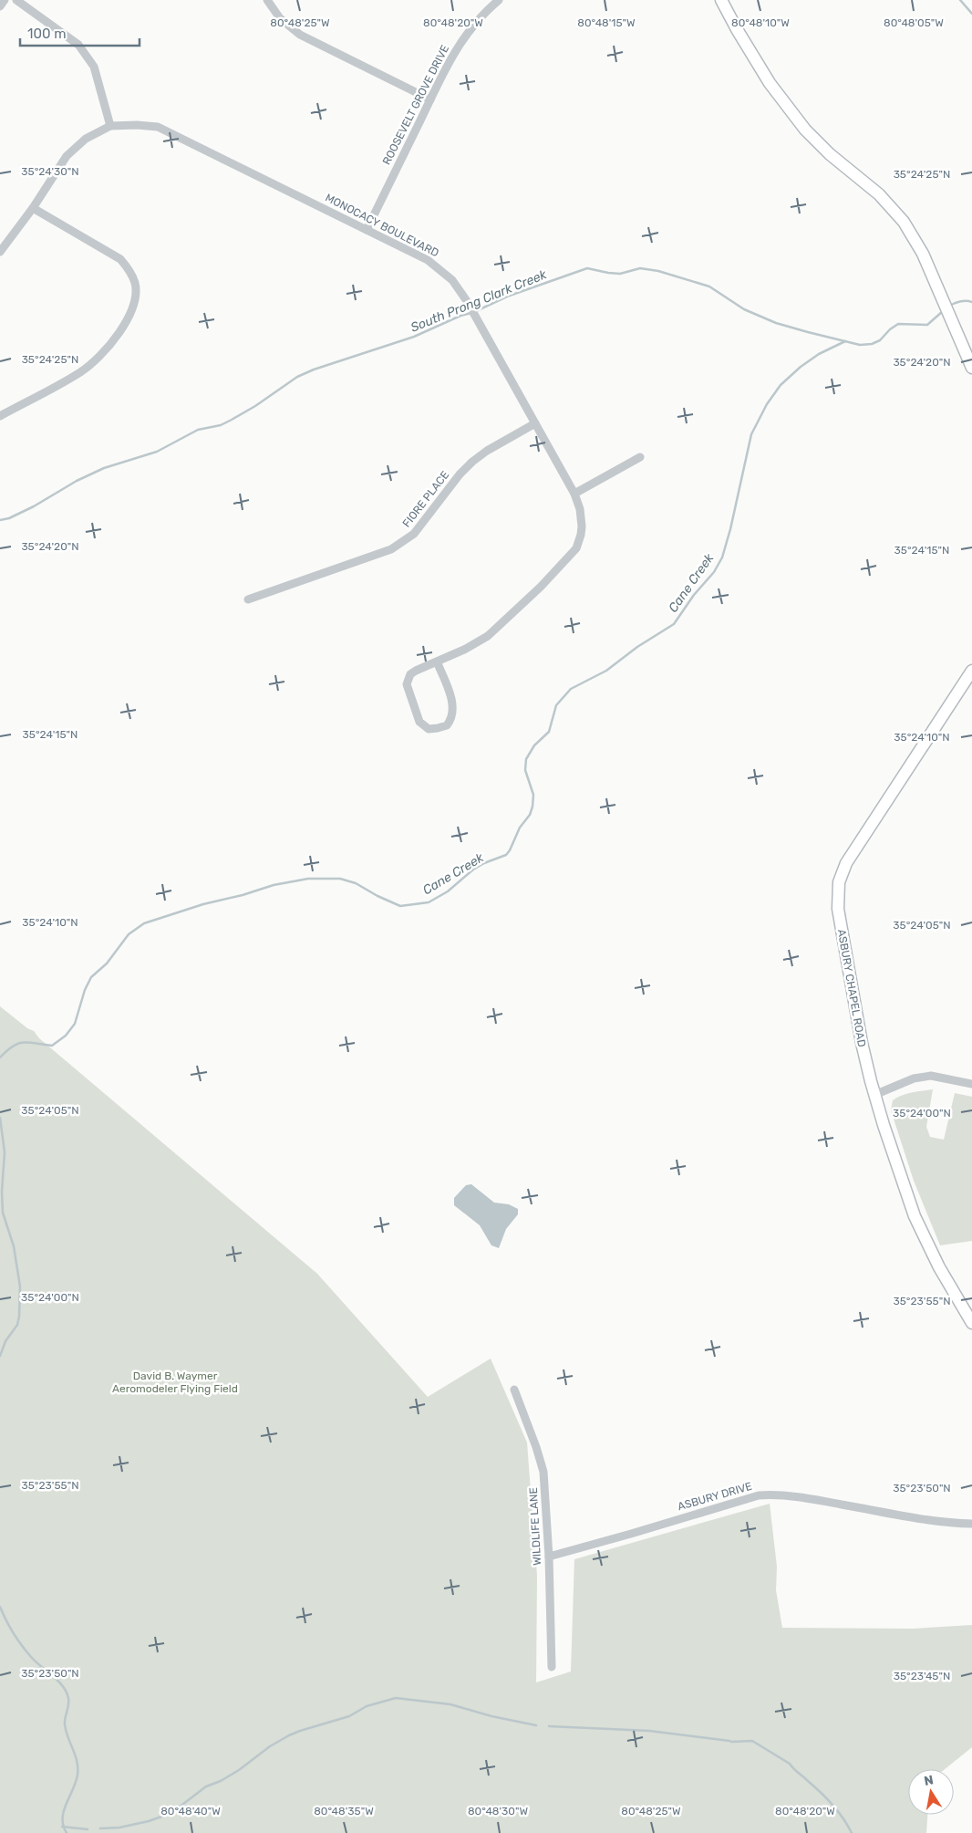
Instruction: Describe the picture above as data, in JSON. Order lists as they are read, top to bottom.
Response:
{
  "streets": {
    "main road": ["ASBURY CHAPEL ROAD"],
    "street": [
      "ROOSEVELT GROVE DRIVE",
      "MONOCACY BOULEVARD",
      "FIORE PLACE",
      "ASBURY DRIVE",
      "WILDLIFE LANE"
    ]
  },
  "crossings": [
    ["ROOSEVELT GROVE DRIVE", "MONOCACY BOULEVARD"],
    ["MONOCACY BOULEVARD", "FIORE PLACE"],
    ["ASBURY DRIVE", "WILDLIFE LANE"]
  ],
  "water": ["South Prong Clark Creek", "Cane Creek"],
  "parks": ["David B. Waymer Aeromodeler Flying Field"],
  "scale_bar": "100 m",
  "north": "top",
  "coordinates": [
    "80°48'25\"W",
    "80°48'20\"W",
    "80°48'15\"W",
    "80°48'10\"W",
    "80°48'05\"W",
    "35°24'30\"N",
    "35°24'25\"N",
    "35°24'20\"N",
    "35°24'15\"N",
    "35°24'10\"N",
    "35°24'05\"N",
    "35°24'00\"N",
    "35°23'55\"N",
    "35°23'50\"N",
    "35°23'45\"N",
    "80°48'40\"W",
    "80°48'35\"W",
    "80°48'30\"W"
  ]
}
